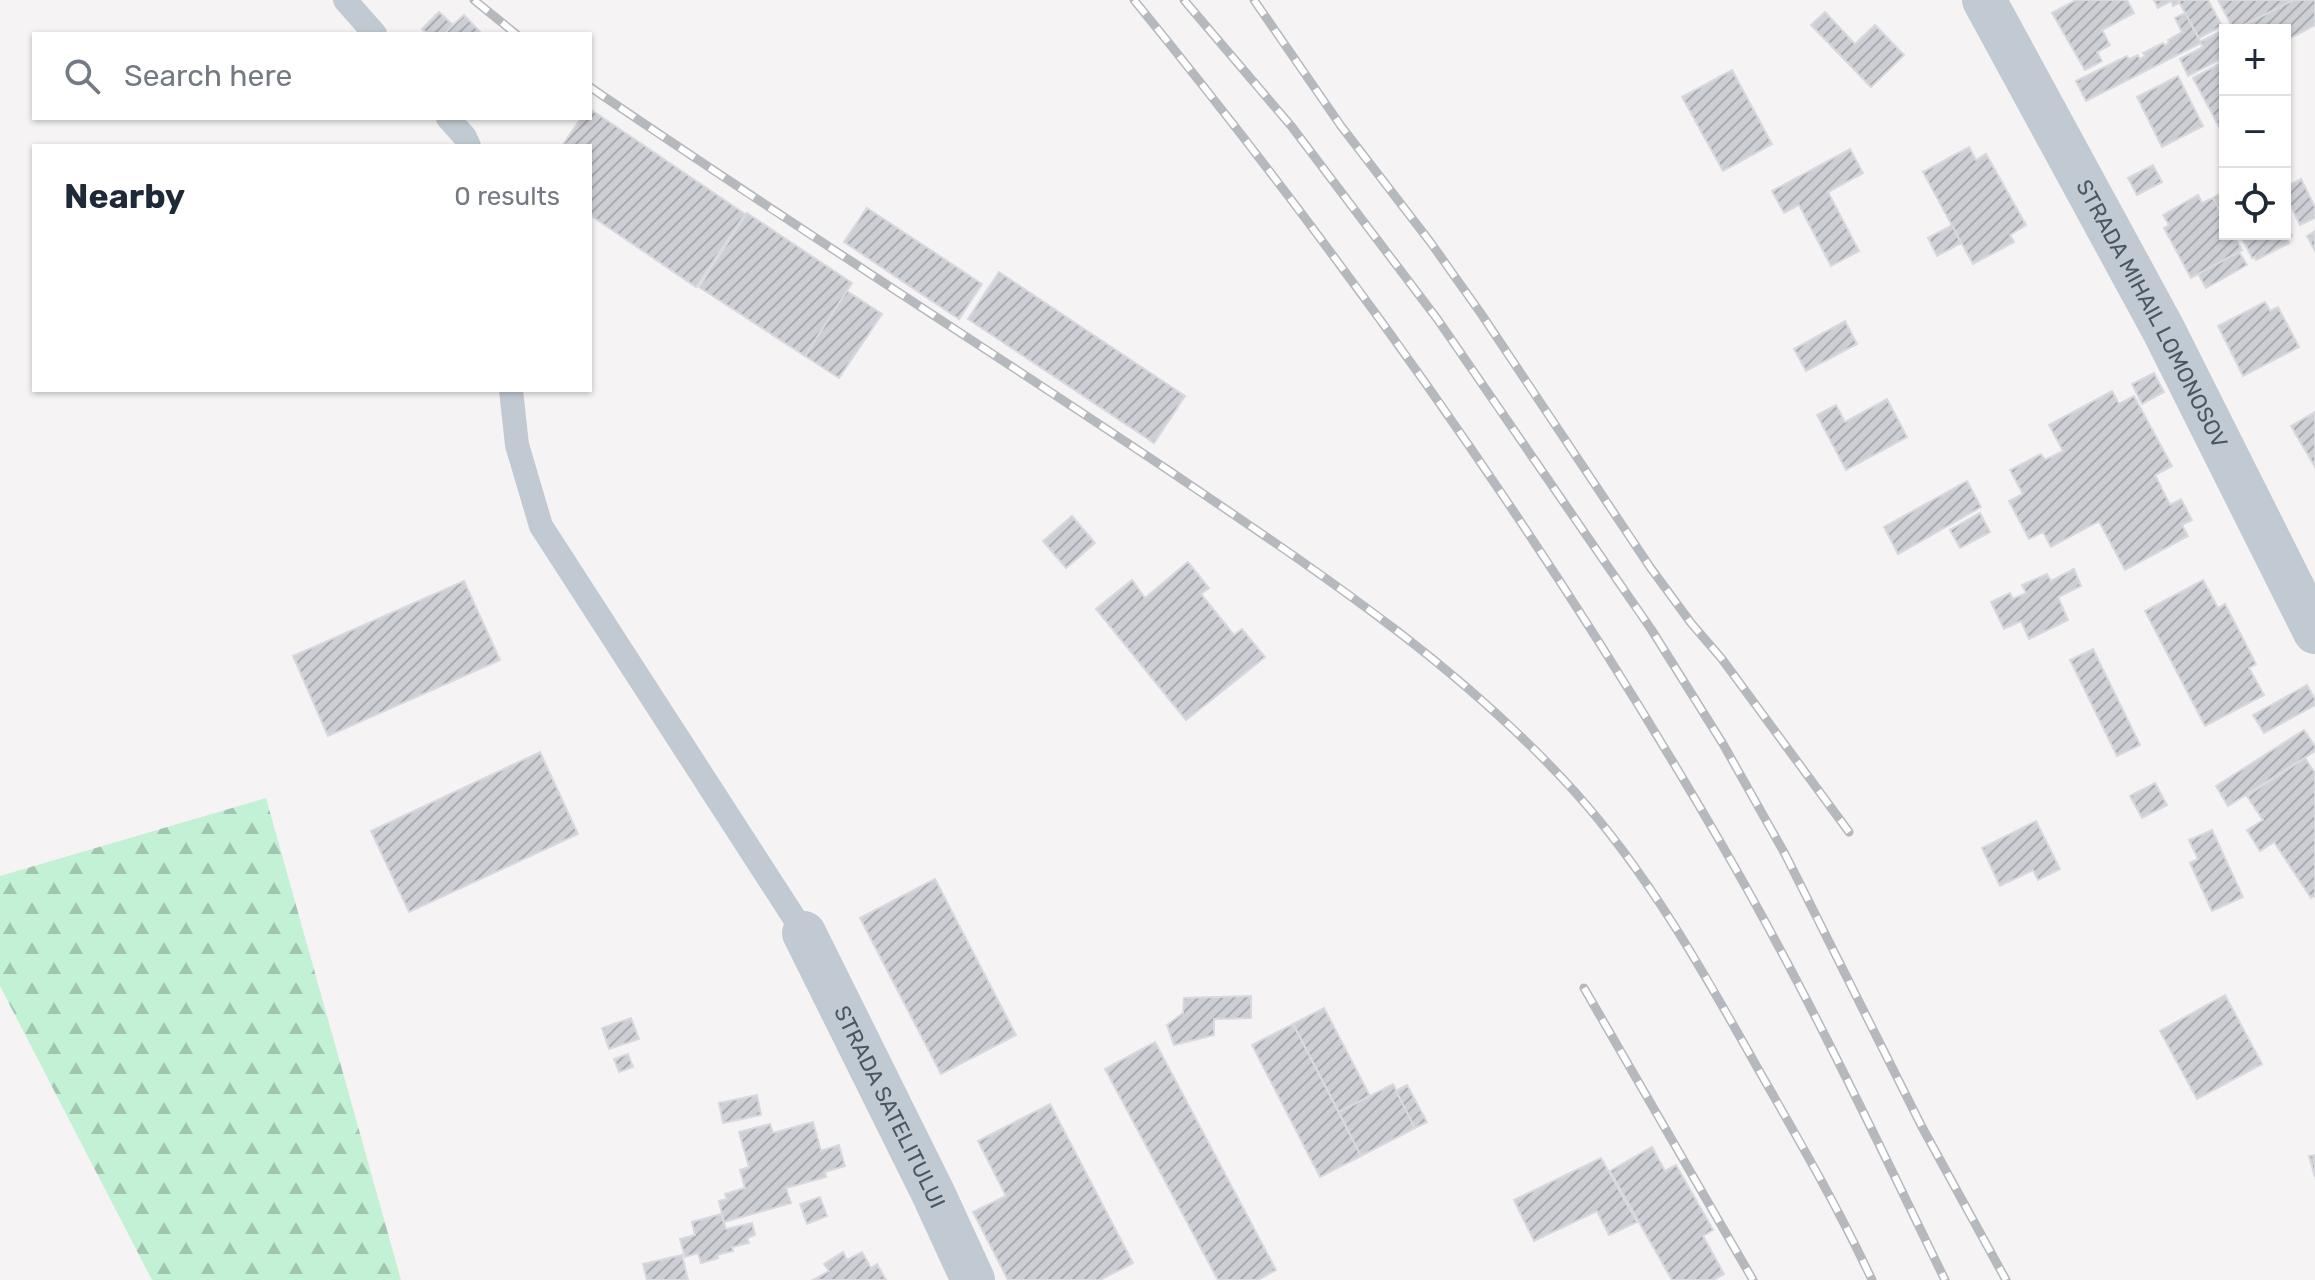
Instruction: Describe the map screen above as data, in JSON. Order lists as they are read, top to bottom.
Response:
{
  "streets": {
    "street": ["STRADA MIHAIL LOMONOSOV", "STRADA SATELITULUI"]
  },
  "page": {
    "map_buttons": ["+", "−"],
    "search": "Search here",
    "heading": ["Nearby", "0 results"]
  }
}
